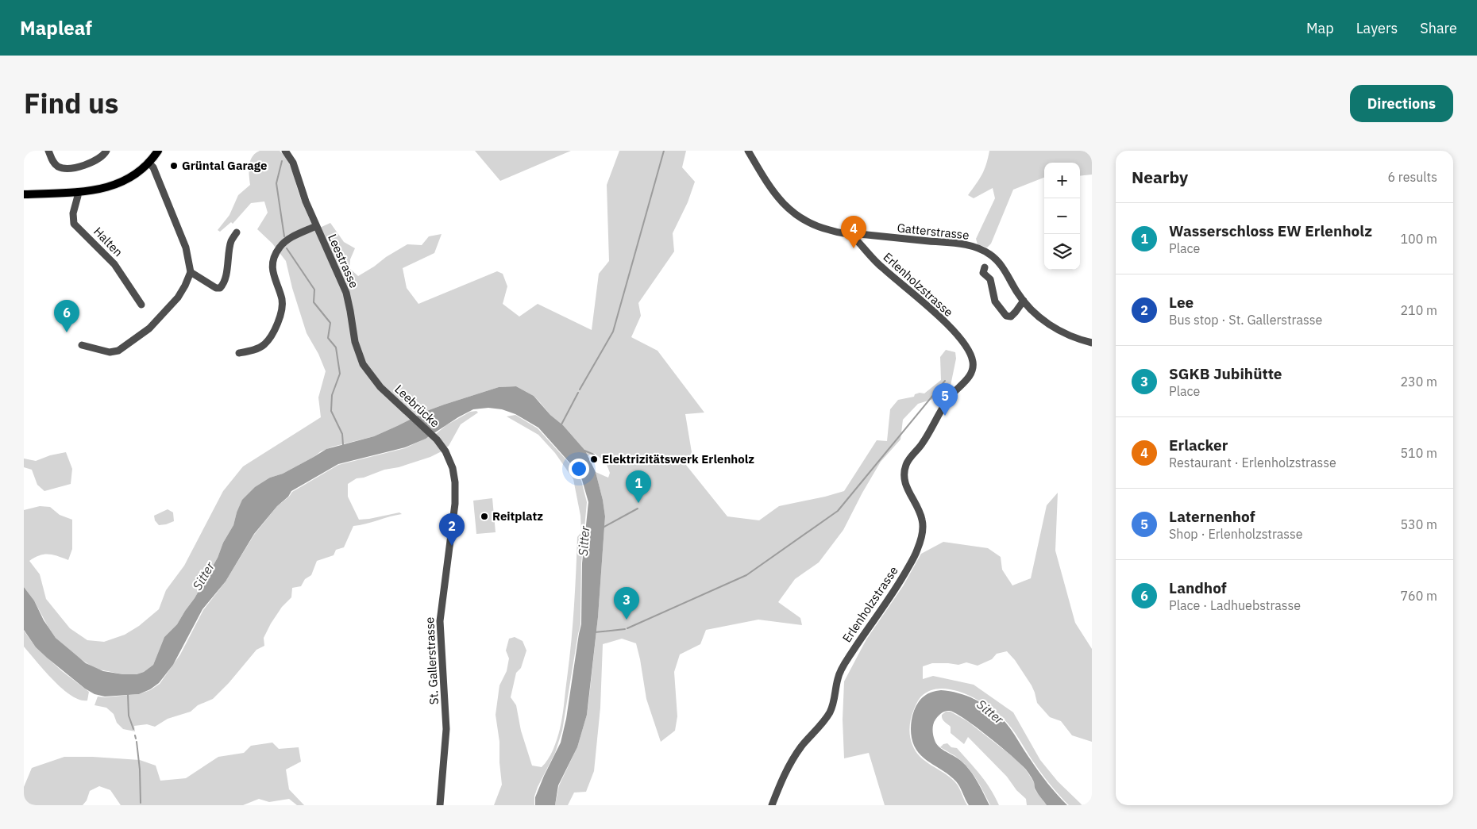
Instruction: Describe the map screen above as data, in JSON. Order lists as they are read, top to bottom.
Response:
{
  "streets": {
    "street": [
      "Gatterstrasse",
      "Halten",
      "Leestrasse",
      "Erlenholzstrasse",
      "Leebrücke",
      "St. Gallerstrasse"
    ]
  },
  "crossings": [
    ["Gatterstrasse", "Erlenholzstrasse"],
    ["Leestrasse", "Leebrücke"],
    ["Leebrücke", "St. Gallerstrasse"]
  ],
  "water": ["Sitter"],
  "places": ["Grüntal Garage", "Elektrizitätswerk Erlenholz", "Reitplatz"],
  "page": {
    "header": "Mapleaf",
    "nav": ["Map", "Layers", "Share"],
    "title": "Find us",
    "buttons": "Directions",
    "heading": ["Nearby", "6 results"],
    "map_buttons": ["+", "−"],
    "list": [
      {
        "mark": "1",
        "name": "Wasserschloss EW Erlenholz",
        "note": "Place",
        "value": "100 m"
      },
      {
        "mark": "2",
        "name": "Lee",
        "note": "Bus stop · St. Gallerstrasse",
        "value": "210 m"
      },
      {
        "mark": "3",
        "name": "SGKB Jubihütte",
        "note": "Place",
        "value": "230 m"
      },
      {
        "mark": "4",
        "name": "Erlacker",
        "note": "Restaurant · Erlenholzstrasse",
        "value": "510 m"
      },
      {
        "mark": "5",
        "name": "Laternenhof",
        "note": "Shop · Erlenholzstrasse",
        "value": "530 m"
      },
      {
        "mark": "6",
        "name": "Landhof",
        "note": "Place · Ladhuebstrasse",
        "value": "760 m"
      }
    ],
    "pins": [
      "4",
      "6",
      "5",
      "1",
      "2",
      "3"
    ]
  }
}
